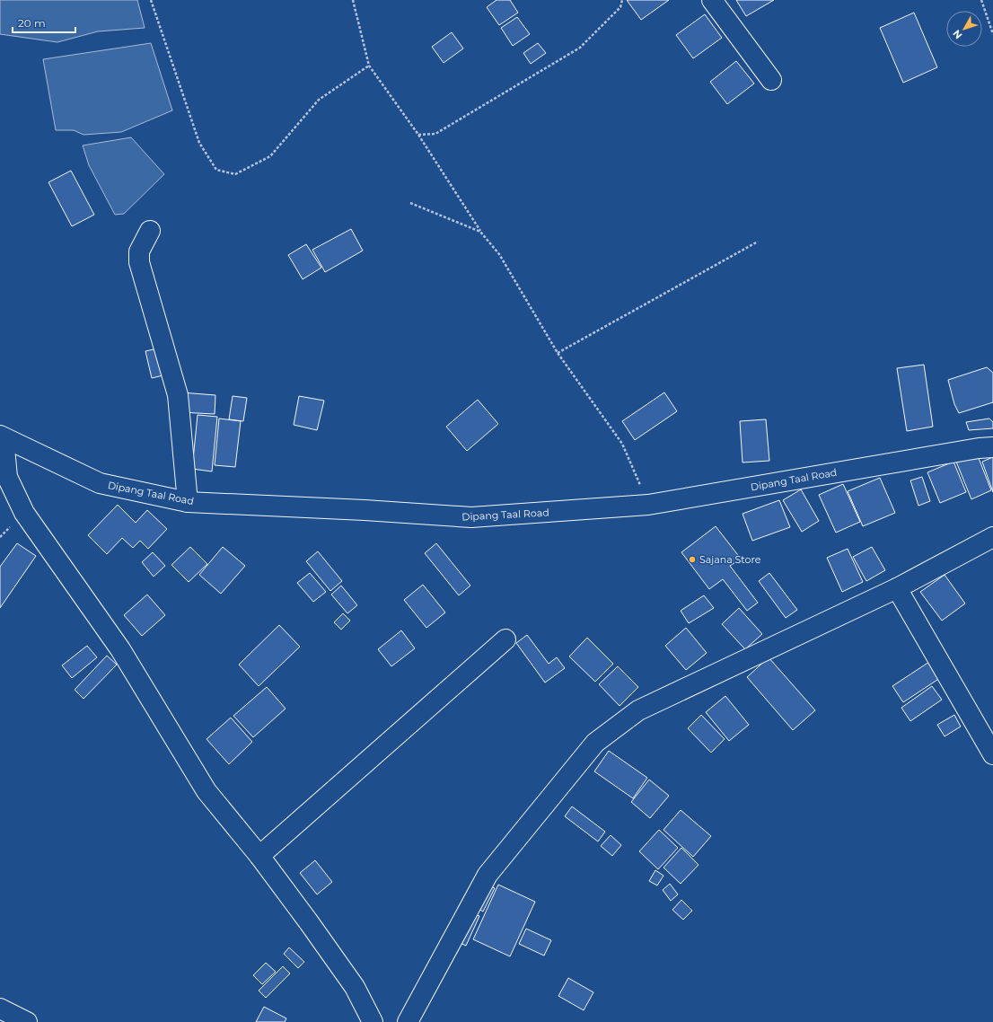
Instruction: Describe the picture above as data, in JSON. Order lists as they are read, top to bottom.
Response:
{
  "streets": {
    "street": ["Dipang Taal Road"]
  },
  "places": ["Sajana Store"],
  "scale_bar": "20 m",
  "north": "bottom left"
}
